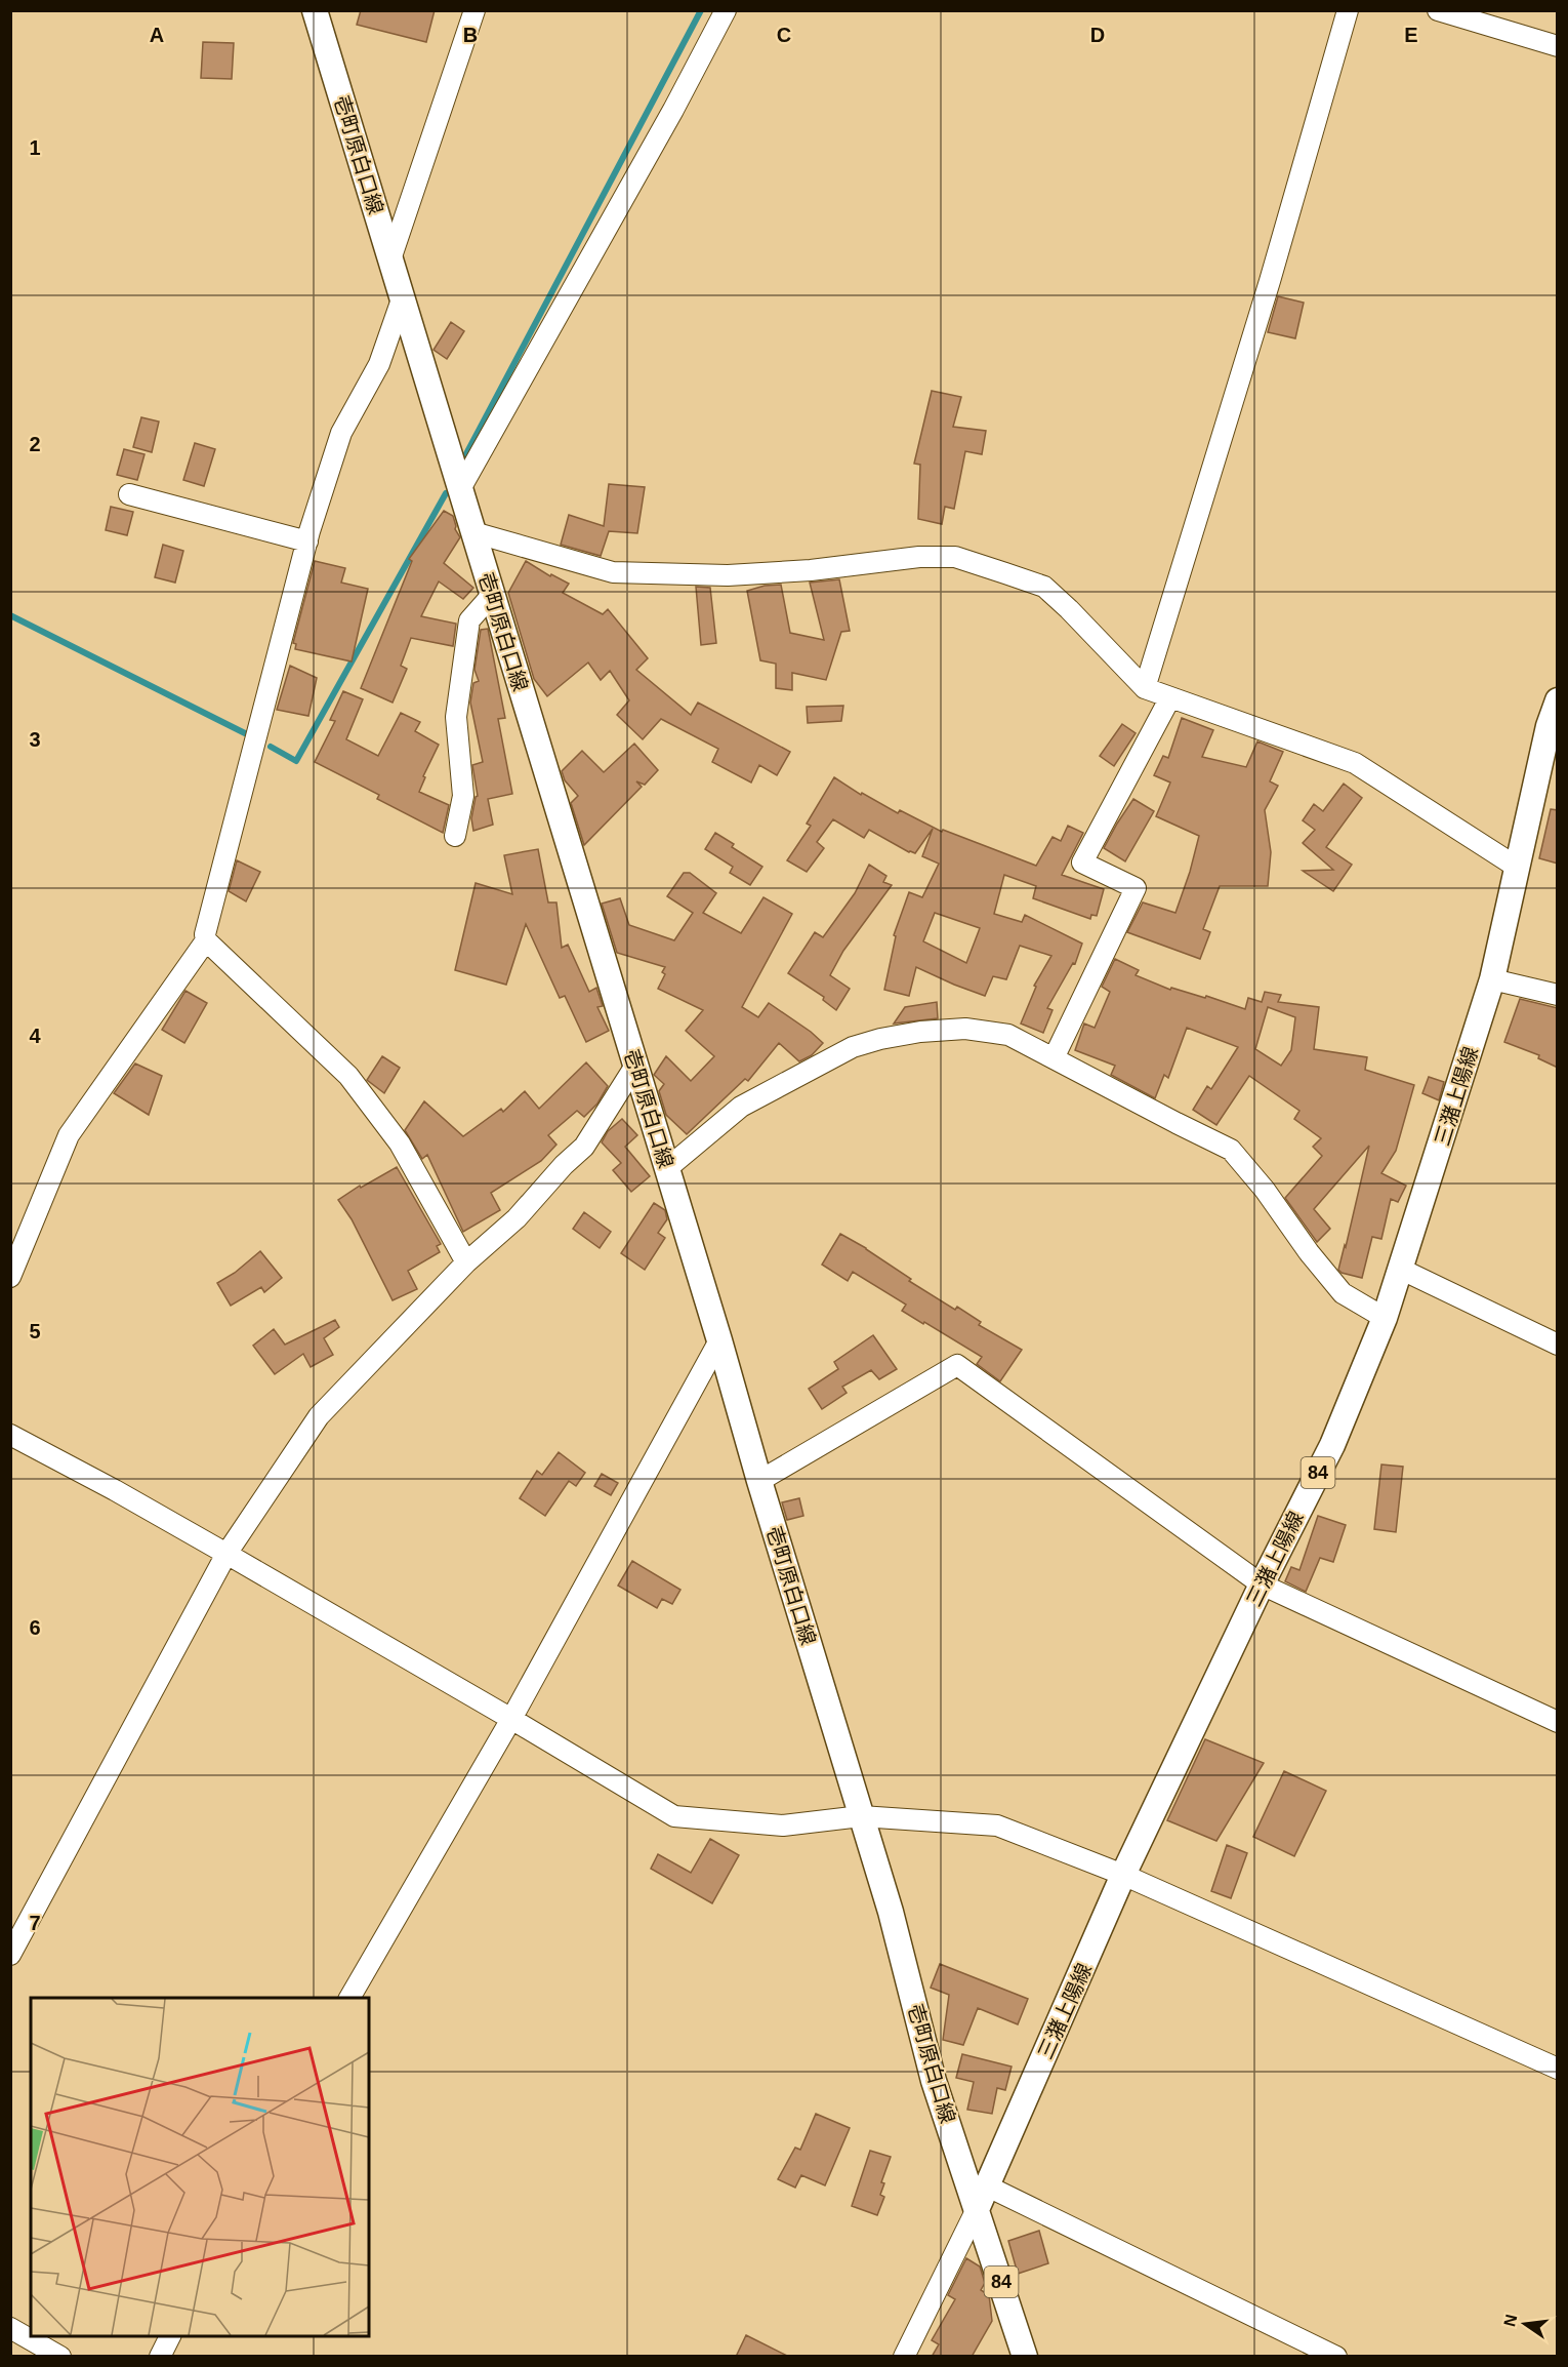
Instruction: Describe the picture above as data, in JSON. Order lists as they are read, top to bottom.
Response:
{
  "streets": {
    "main road": ["壱町原白口線", "三潴上陽線", "84"]
  },
  "crossings": [
    ["壱町原白口線", "三潴上陽線"],
    ["壱町原白口線", "84"],
    ["三潴上陽線", "84"]
  ],
  "north": "left",
  "grid": {
    "columns": [
      "A",
      "B",
      "C",
      "D",
      "E"
    ],
    "rows": [
      "1",
      "2",
      "3",
      "4",
      "5",
      "6",
      "7"
    ]
  }
}
